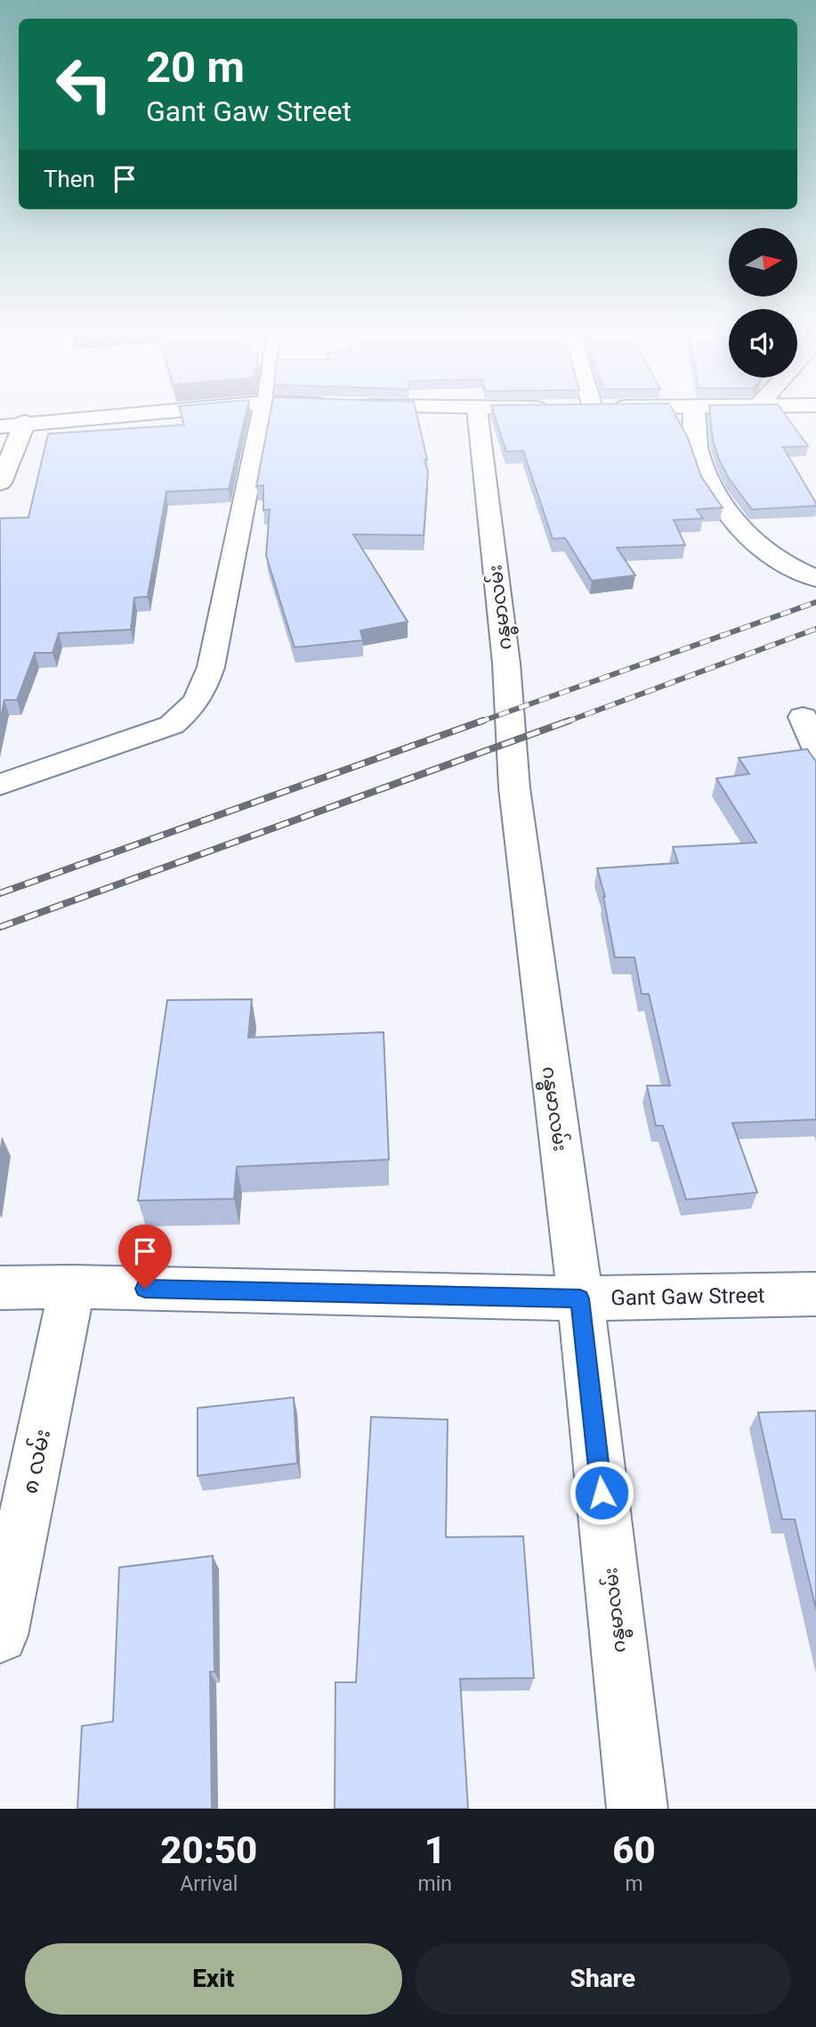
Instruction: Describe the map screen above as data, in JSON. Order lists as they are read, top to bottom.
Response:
{
  "streets": {
    "street": ["ဂန္ဓမာလမ်း", "Gant Gaw Street", "၈ လမ်း"]
  },
  "crossings": [
    ["ဂန္ဓမာလမ်း", "Gant Gaw Street"],
    ["Gant Gaw Street", "၈ လမ်း"]
  ],
  "north": "right",
  "page": {
    "turn": ["20 m", "Gant Gaw Street"],
    "then": "Then",
    "eta": [
      "20:50",
      "Arrival",
      "1",
      "min",
      "60",
      "m"
    ],
    "buttons": ["Exit", "Share"]
  }
}
